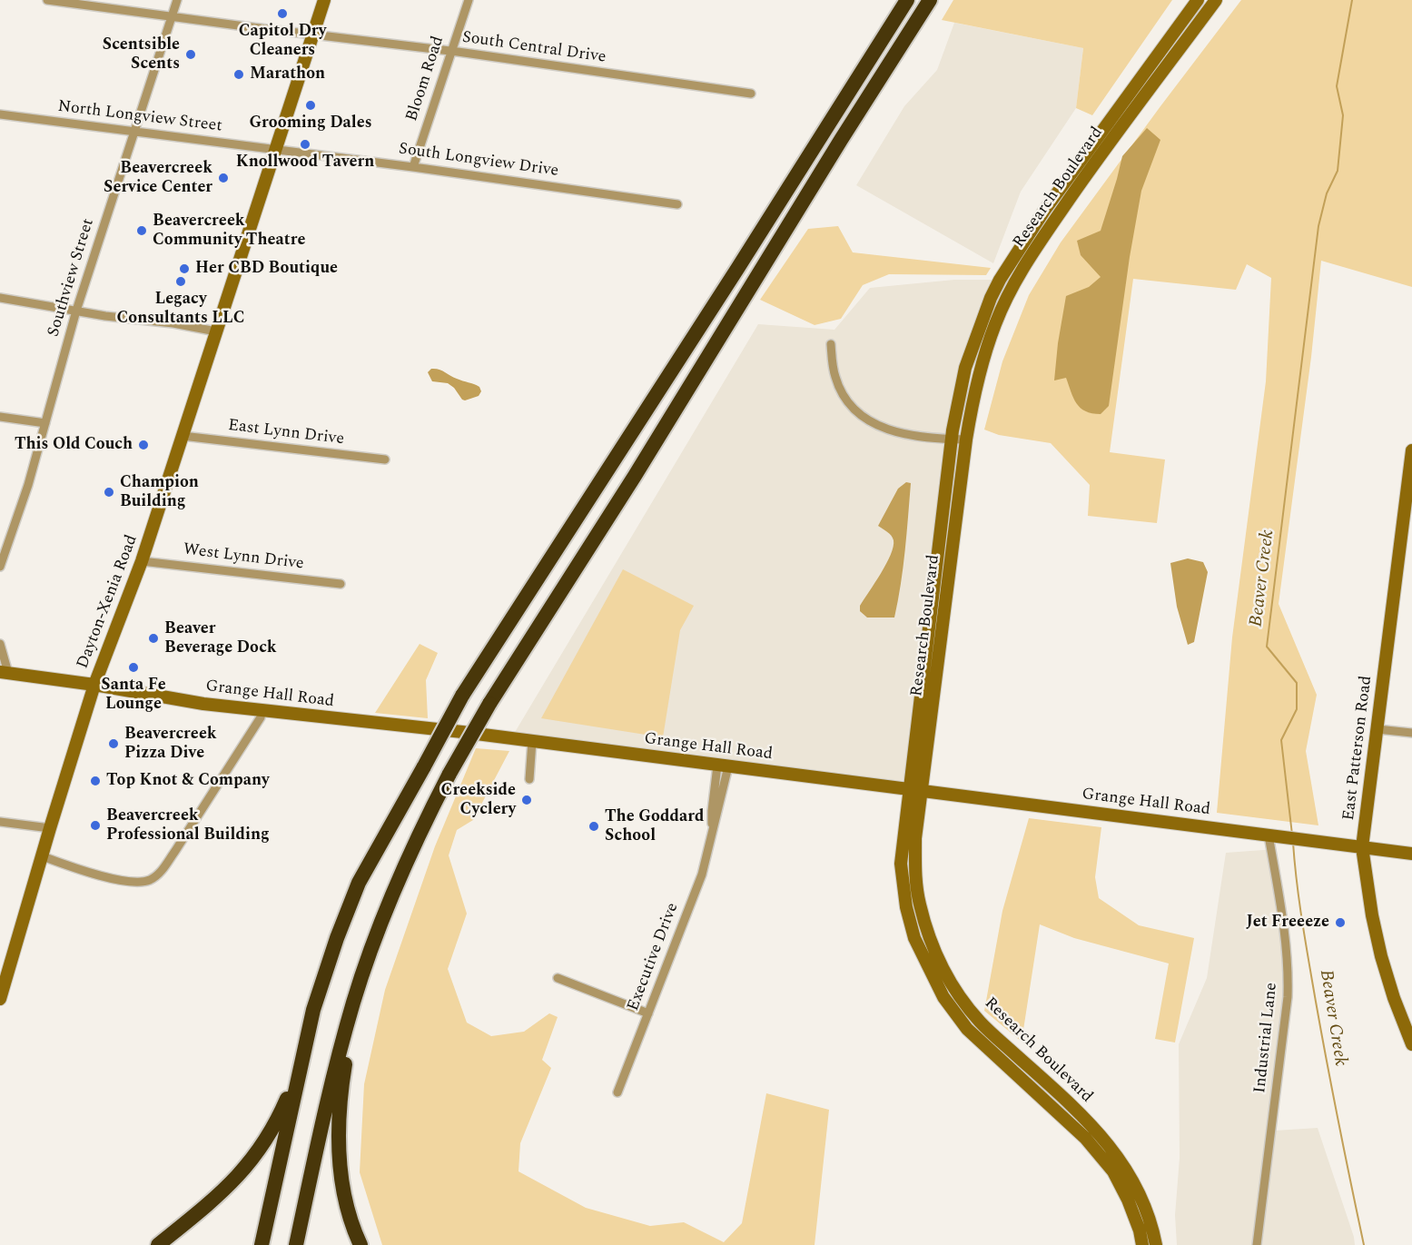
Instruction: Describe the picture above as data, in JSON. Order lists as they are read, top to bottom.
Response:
{
  "streets": {
    "main road": [
      "Research Boulevard",
      "Dayton-Xenia Road",
      "Grange Hall Road",
      "East Patterson Road"
    ],
    "street": [
      "South Central Drive",
      "Bloom Road",
      "North Longview Street",
      "South Longview Drive",
      "Southview Street",
      "East Lynn Drive",
      "West Lynn Drive",
      "Executive Drive",
      "Industrial Lane"
    ]
  },
  "crossings": [
    ["South Central Drive", "Bloom Road"],
    ["South Central Drive", "Southview Street"],
    ["South Central Drive", "Dayton-Xenia Road"],
    ["Bloom Road", "South Longview Drive"],
    ["North Longview Street", "South Longview Drive"],
    ["North Longview Street", "Southview Street"],
    ["North Longview Street", "Dayton-Xenia Road"],
    ["South Longview Drive", "Dayton-Xenia Road"],
    ["Research Boulevard", "Grange Hall Road"],
    ["East Lynn Drive", "Dayton-Xenia Road"],
    ["West Lynn Drive", "Dayton-Xenia Road"],
    ["Dayton-Xenia Road", "Grange Hall Road"],
    ["Grange Hall Road", "East Patterson Road"],
    ["Grange Hall Road", "Executive Drive"],
    ["Grange Hall Road", "Industrial Lane"]
  ],
  "water": ["Beaver Creek"],
  "places": [
    "Capitol Dry Cleaners",
    "Scentsible Scents",
    "Marathon",
    "Grooming Dales",
    "Knollwood Tavern",
    "Beavercreek Service Center",
    "Beavercreek Community Theatre",
    "Her CBD Boutique",
    "Legacy Consultants LLC",
    "This Old Couch",
    "Champion Building",
    "Beaver Beverage Dock",
    "Santa Fe Lounge",
    "Beavercreek Pizza Dive",
    "Top Knot & Company",
    "Creekside Cyclery",
    "Beavercreek Professional Building",
    "The Goddard School",
    "Jet Freeeze"
  ]
}
